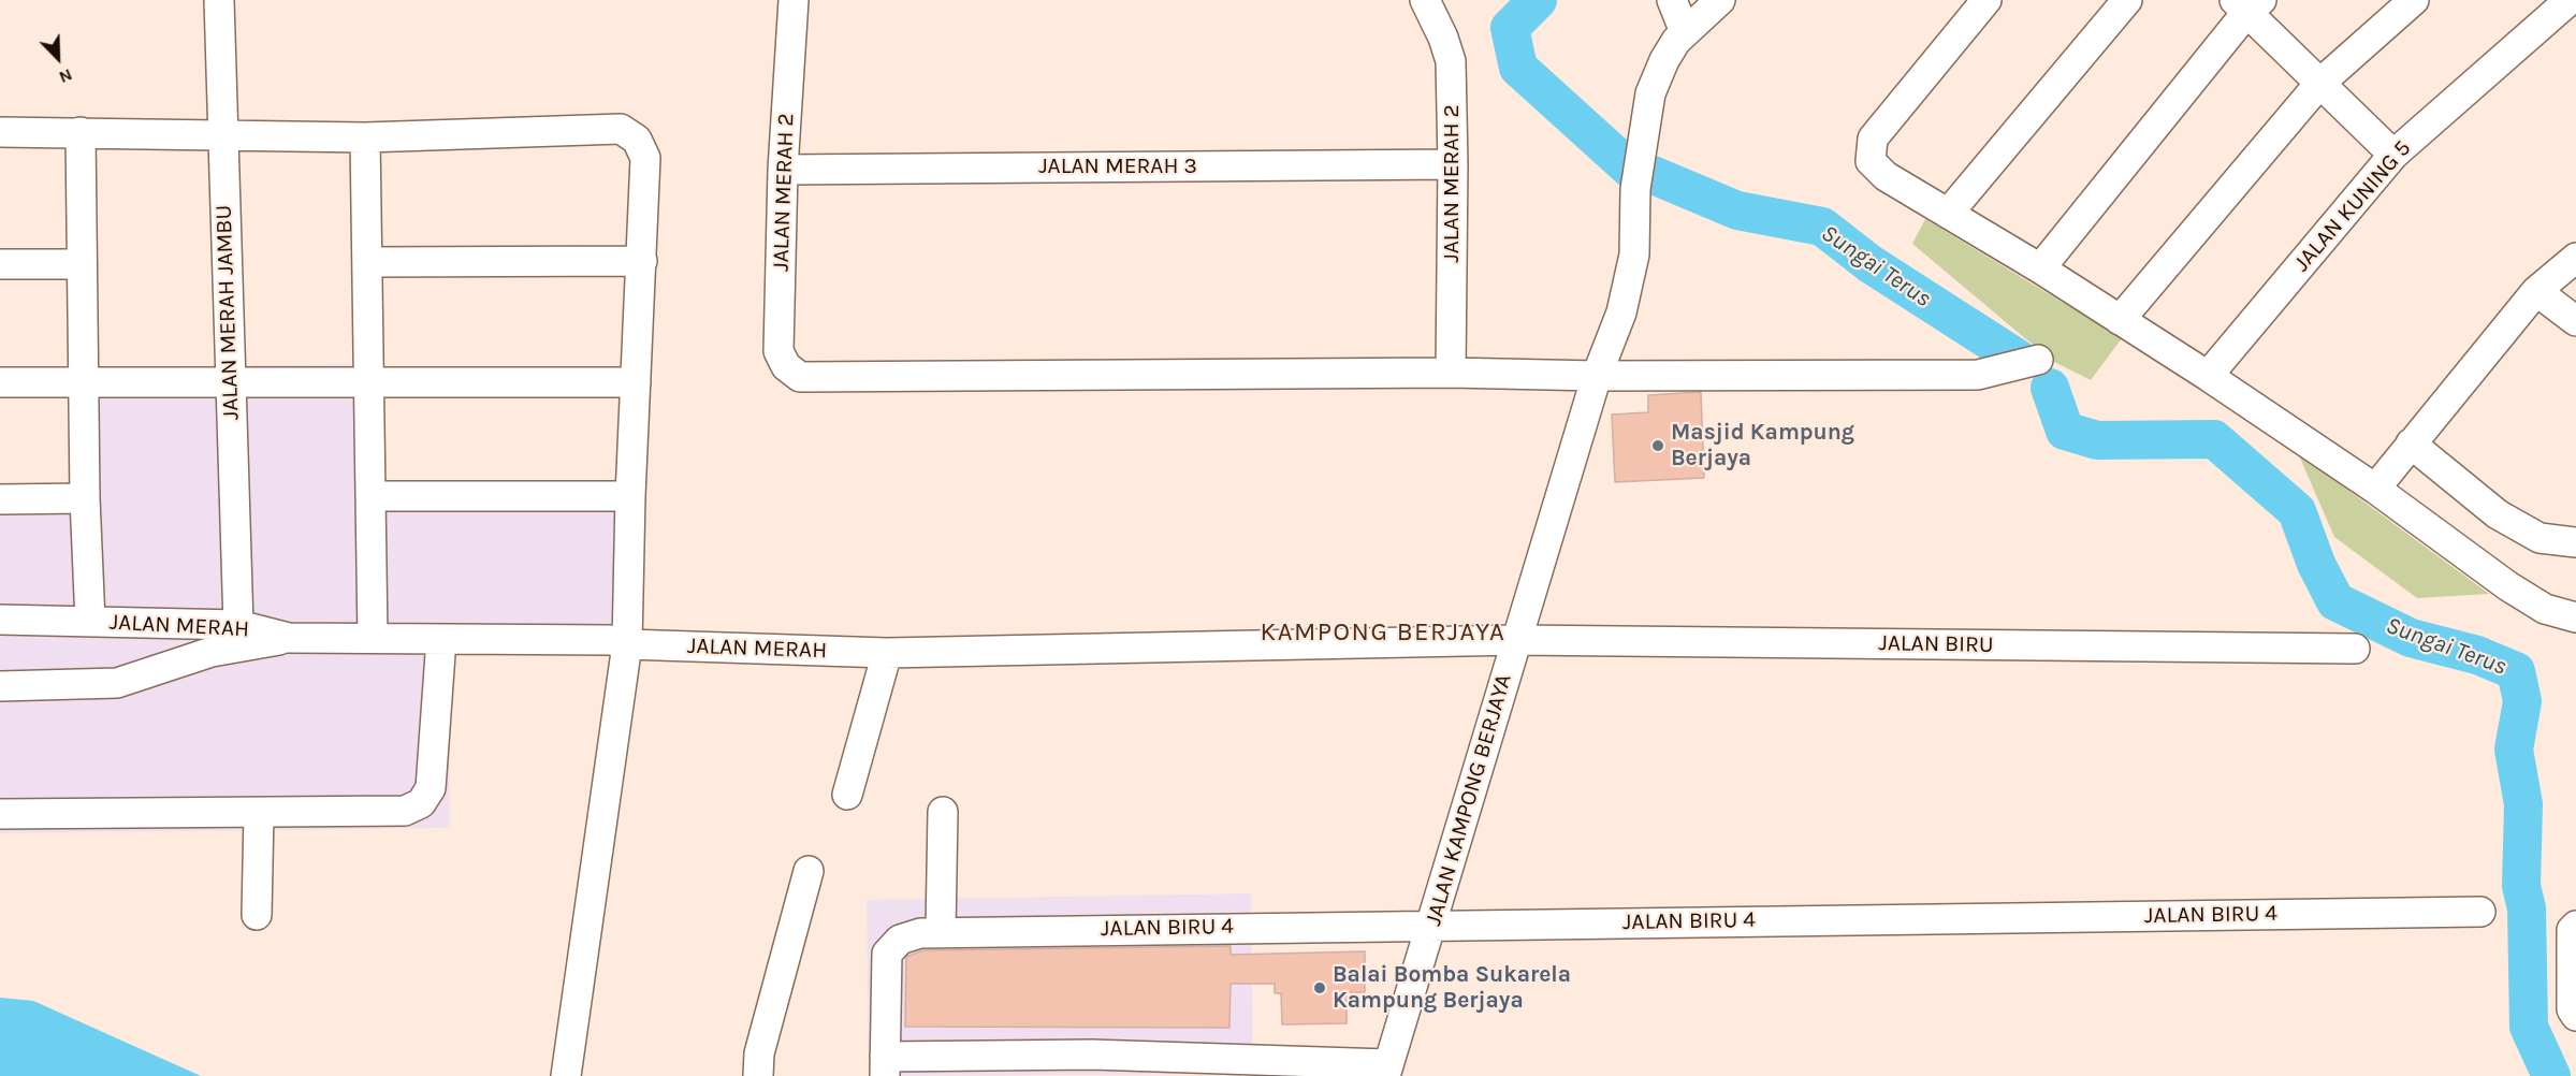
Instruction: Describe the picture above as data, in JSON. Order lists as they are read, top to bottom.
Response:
{
  "streets": {
    "street": [
      "JALAN MERAH 3",
      "JALAN MERAH 2",
      "JALAN KUNING 5",
      "JALAN MERAH JAMBU",
      "JALAN MERAH",
      "JALAN BIRU",
      "JALAN KAMPONG BERJAYA",
      "JALAN BIRU 4"
    ]
  },
  "crossings": [
    ["JALAN MERAH 3", "JALAN MERAH 2"],
    ["JALAN MERAH JAMBU", "JALAN MERAH"],
    ["JALAN MERAH", "JALAN BIRU"],
    ["JALAN MERAH", "JALAN KAMPONG BERJAYA"],
    ["JALAN BIRU", "JALAN KAMPONG BERJAYA"],
    ["JALAN KAMPONG BERJAYA", "JALAN BIRU 4"]
  ],
  "districts": ["KAMPONG BERJAYA"],
  "water": ["Sungai Terus"],
  "places": ["Masjid Kampung Berjaya", "Balai Bomba Sukarela Kampung Berjaya"],
  "north": "bottom right"
}
